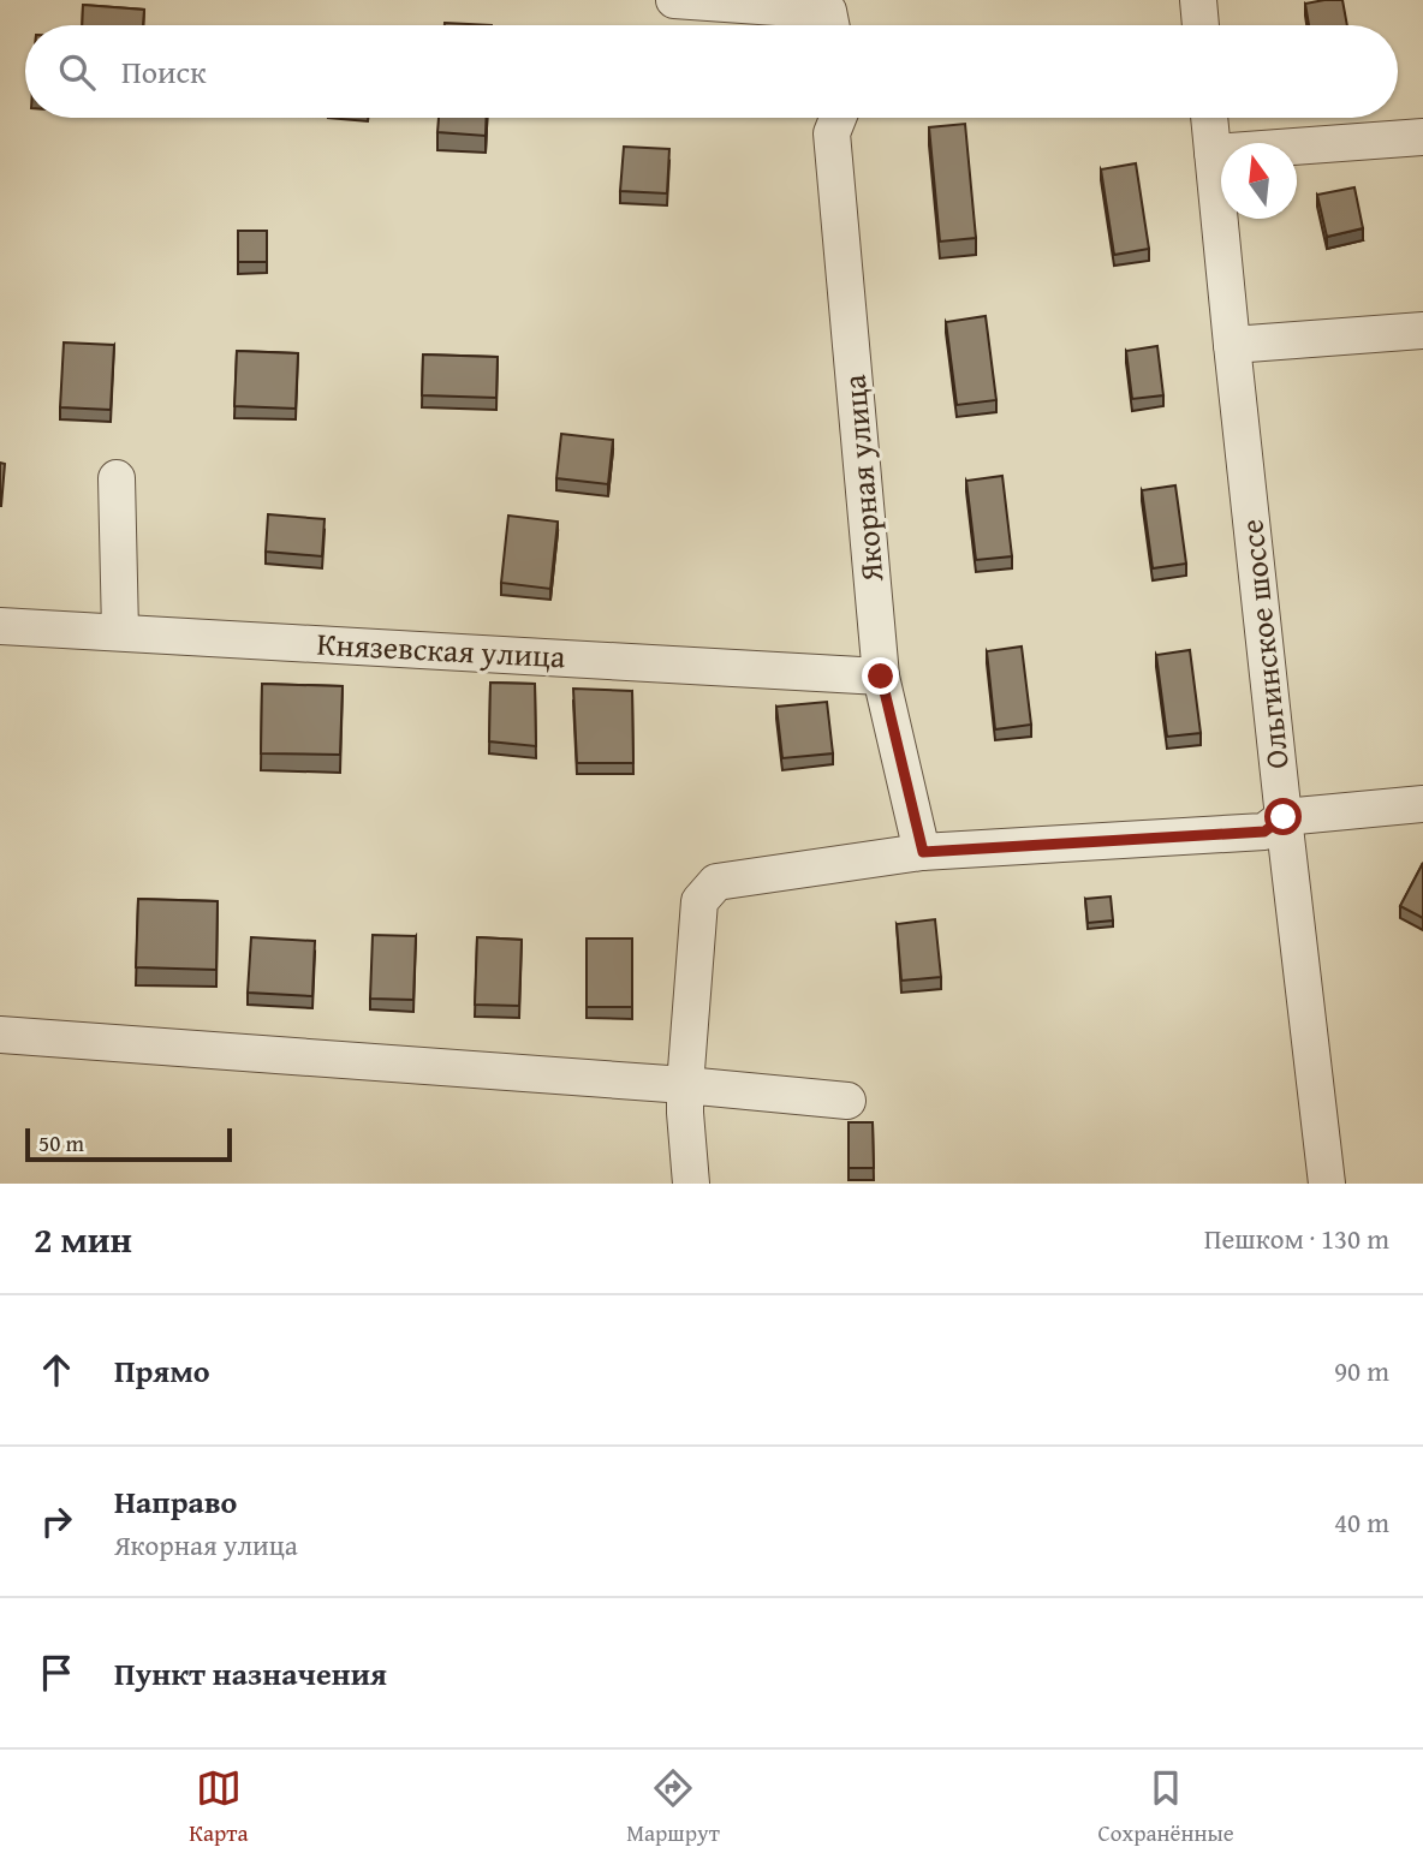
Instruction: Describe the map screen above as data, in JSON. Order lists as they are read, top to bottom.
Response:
{
  "streets": {
    "street": ["Якорная улица", "Ольгинское шоссе", "Князевская улица"]
  },
  "crossings": [
    ["Якорная улица", "Князевская улица"]
  ],
  "scale_bar": "50 m",
  "north": "top",
  "page": {
    "search": "Поиск",
    "scale": "50 m",
    "heading": ["2 мин", "Пешком · 130 m"],
    "list": [
      ["Прямо", "90 m"],
      ["Направо", "Якорная улица", "40 m"],
      "Пункт назначения"
    ],
    "nav": ["Карта", "Маршрут", "Сохранённые"]
  }
}
